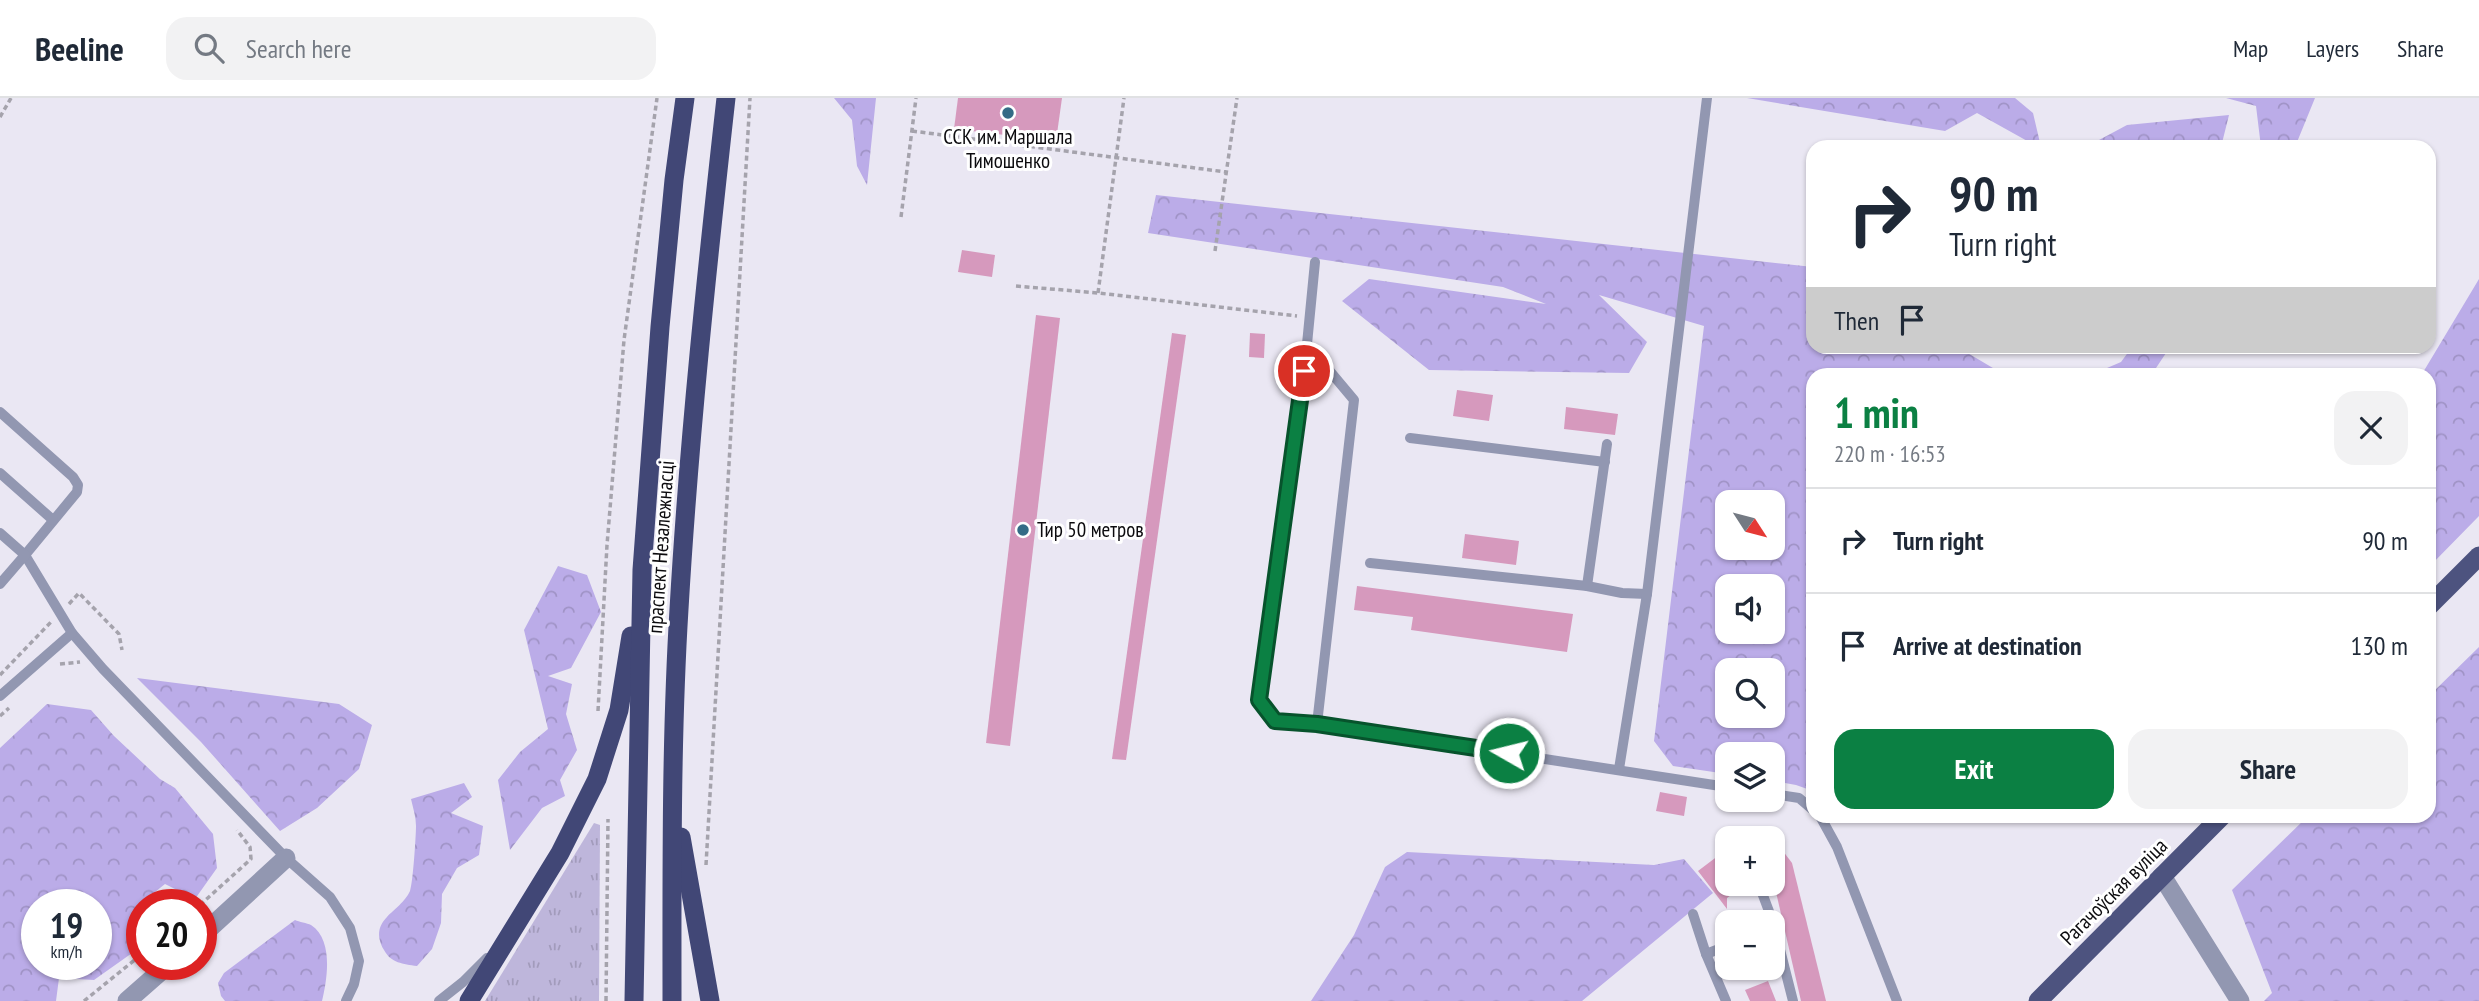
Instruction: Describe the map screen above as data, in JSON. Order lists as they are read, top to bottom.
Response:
{
  "streets": {
    "highway": ["праспект Незалежнасці"],
    "main road": ["Рагачоўская вуліца"]
  },
  "places": ["ССК им. Маршала Тимошенко", "Тир 50 метров"],
  "north": "bottom right",
  "page": {
    "header": "Beeline",
    "search": "Search here",
    "nav": ["Map", "Layers", "Share"],
    "turn": ["90 m", "Turn right"],
    "then": "Then",
    "heading": ["1 min", "220 m · 16:53"],
    "list": [
      {
        "name": "Turn right",
        "value": "90 m"
      },
      {
        "name": "Arrive at destination",
        "value": "130 m"
      }
    ],
    "map_buttons": ["+", "−"],
    "buttons": ["Exit", "Share"],
    "speed": "19 km/h",
    "limit": "20"
  }
}
